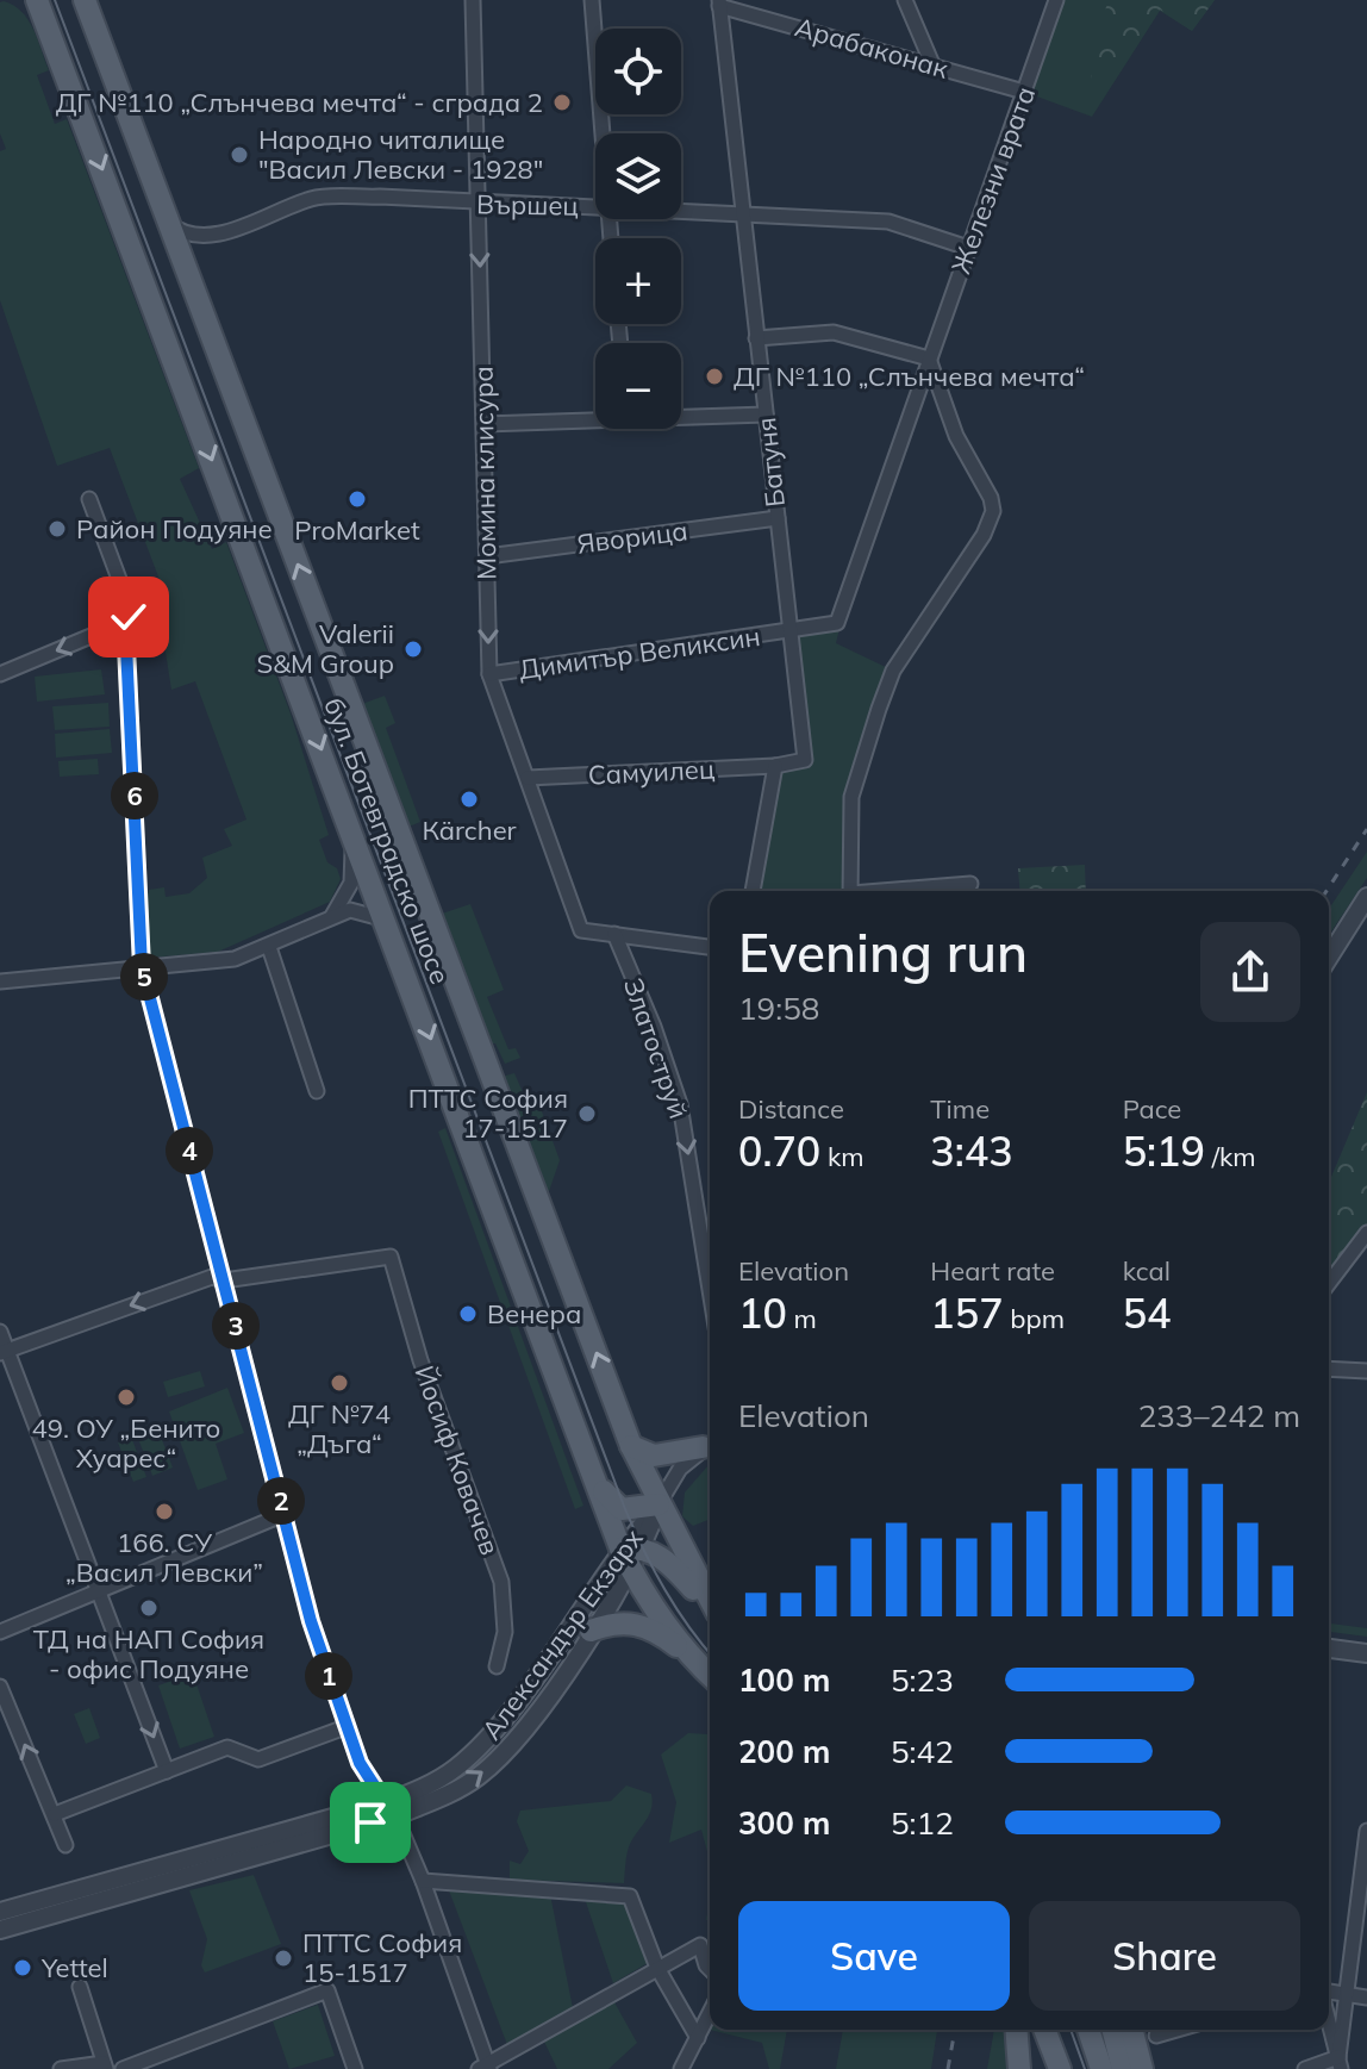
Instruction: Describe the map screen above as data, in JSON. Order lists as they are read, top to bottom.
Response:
{
  "streets": {
    "main road": ["бул. Ботевградско шосе"],
    "street": [
      "Арабаконак",
      "Железни врата",
      "Вършец",
      "Батуня",
      "Момина клисура",
      "Яворица",
      "Димитър Великсин",
      "Самуилец",
      "Златоструй",
      "Йосиф Ковачев",
      "Александър Екзарх"
    ]
  },
  "crossings": [
    ["Арабаконак", "Железни врата"],
    ["Арабаконак", "Батуня"],
    ["Железни врата", "Вършец"],
    ["Железни врата", "Батуня"],
    ["Железни врата", "Димитър Великсин"],
    ["Вършец", "Батуня"],
    ["Вършец", "Момина клисура"],
    ["Батуня", "Яворица"],
    ["Батуня", "Димитър Великсин"],
    ["Батуня", "Самуилец"],
    ["Момина клисура", "Яворица"],
    ["Момина клисура", "Димитър Великсин"],
    ["Момина клисура", "Самуилец"],
    ["Момина клисура", "Златоструй"],
    ["бул. Ботевградско шосе", "Александър Екзарх"]
  ],
  "one_way": ["Златоструй"],
  "places": [
    "ДГ №110 „Слънчева мечта“ - сграда 2",
    "Народно читалище \"Васил Левски - 1928\"",
    "ДГ №110 „Слънчева мечта“",
    "ProMarket",
    "Район Подуяне",
    "Valerii S&M Group",
    "Кärcher",
    "ПТТС София 17-1517",
    "Венера",
    "ДГ №74 „Дъга“",
    "49. ОУ „Бенито Хуарес“",
    "166. СУ „Васил Левски”",
    "ТД на НАП София - офис Подуяне",
    "ПТТС София 15-1517",
    "Yettel"
  ],
  "page": {
    "map_buttons": ["+", "−"],
    "pins": [
      "6",
      "5",
      "4",
      "3",
      "2",
      "1"
    ],
    "heading": ["Evening run", "19:58"],
    "stats": [
      ["Distance", "0.70 km"],
      ["Time", "3:43"],
      ["Pace", "5:19 /km"],
      ["Elevation", "10 m"],
      ["Heart rate", "157 bpm"],
      ["kcal", "54"]
    ],
    "chart": ["Elevation", "233–242 m"],
    "list": [
      {
        "name": "100 m",
        "note": "5:23"
      },
      {
        "name": "200 m",
        "note": "5:42"
      },
      {
        "name": "300 m",
        "note": "5:12"
      }
    ],
    "buttons": ["Save", "Share"]
  }
}
